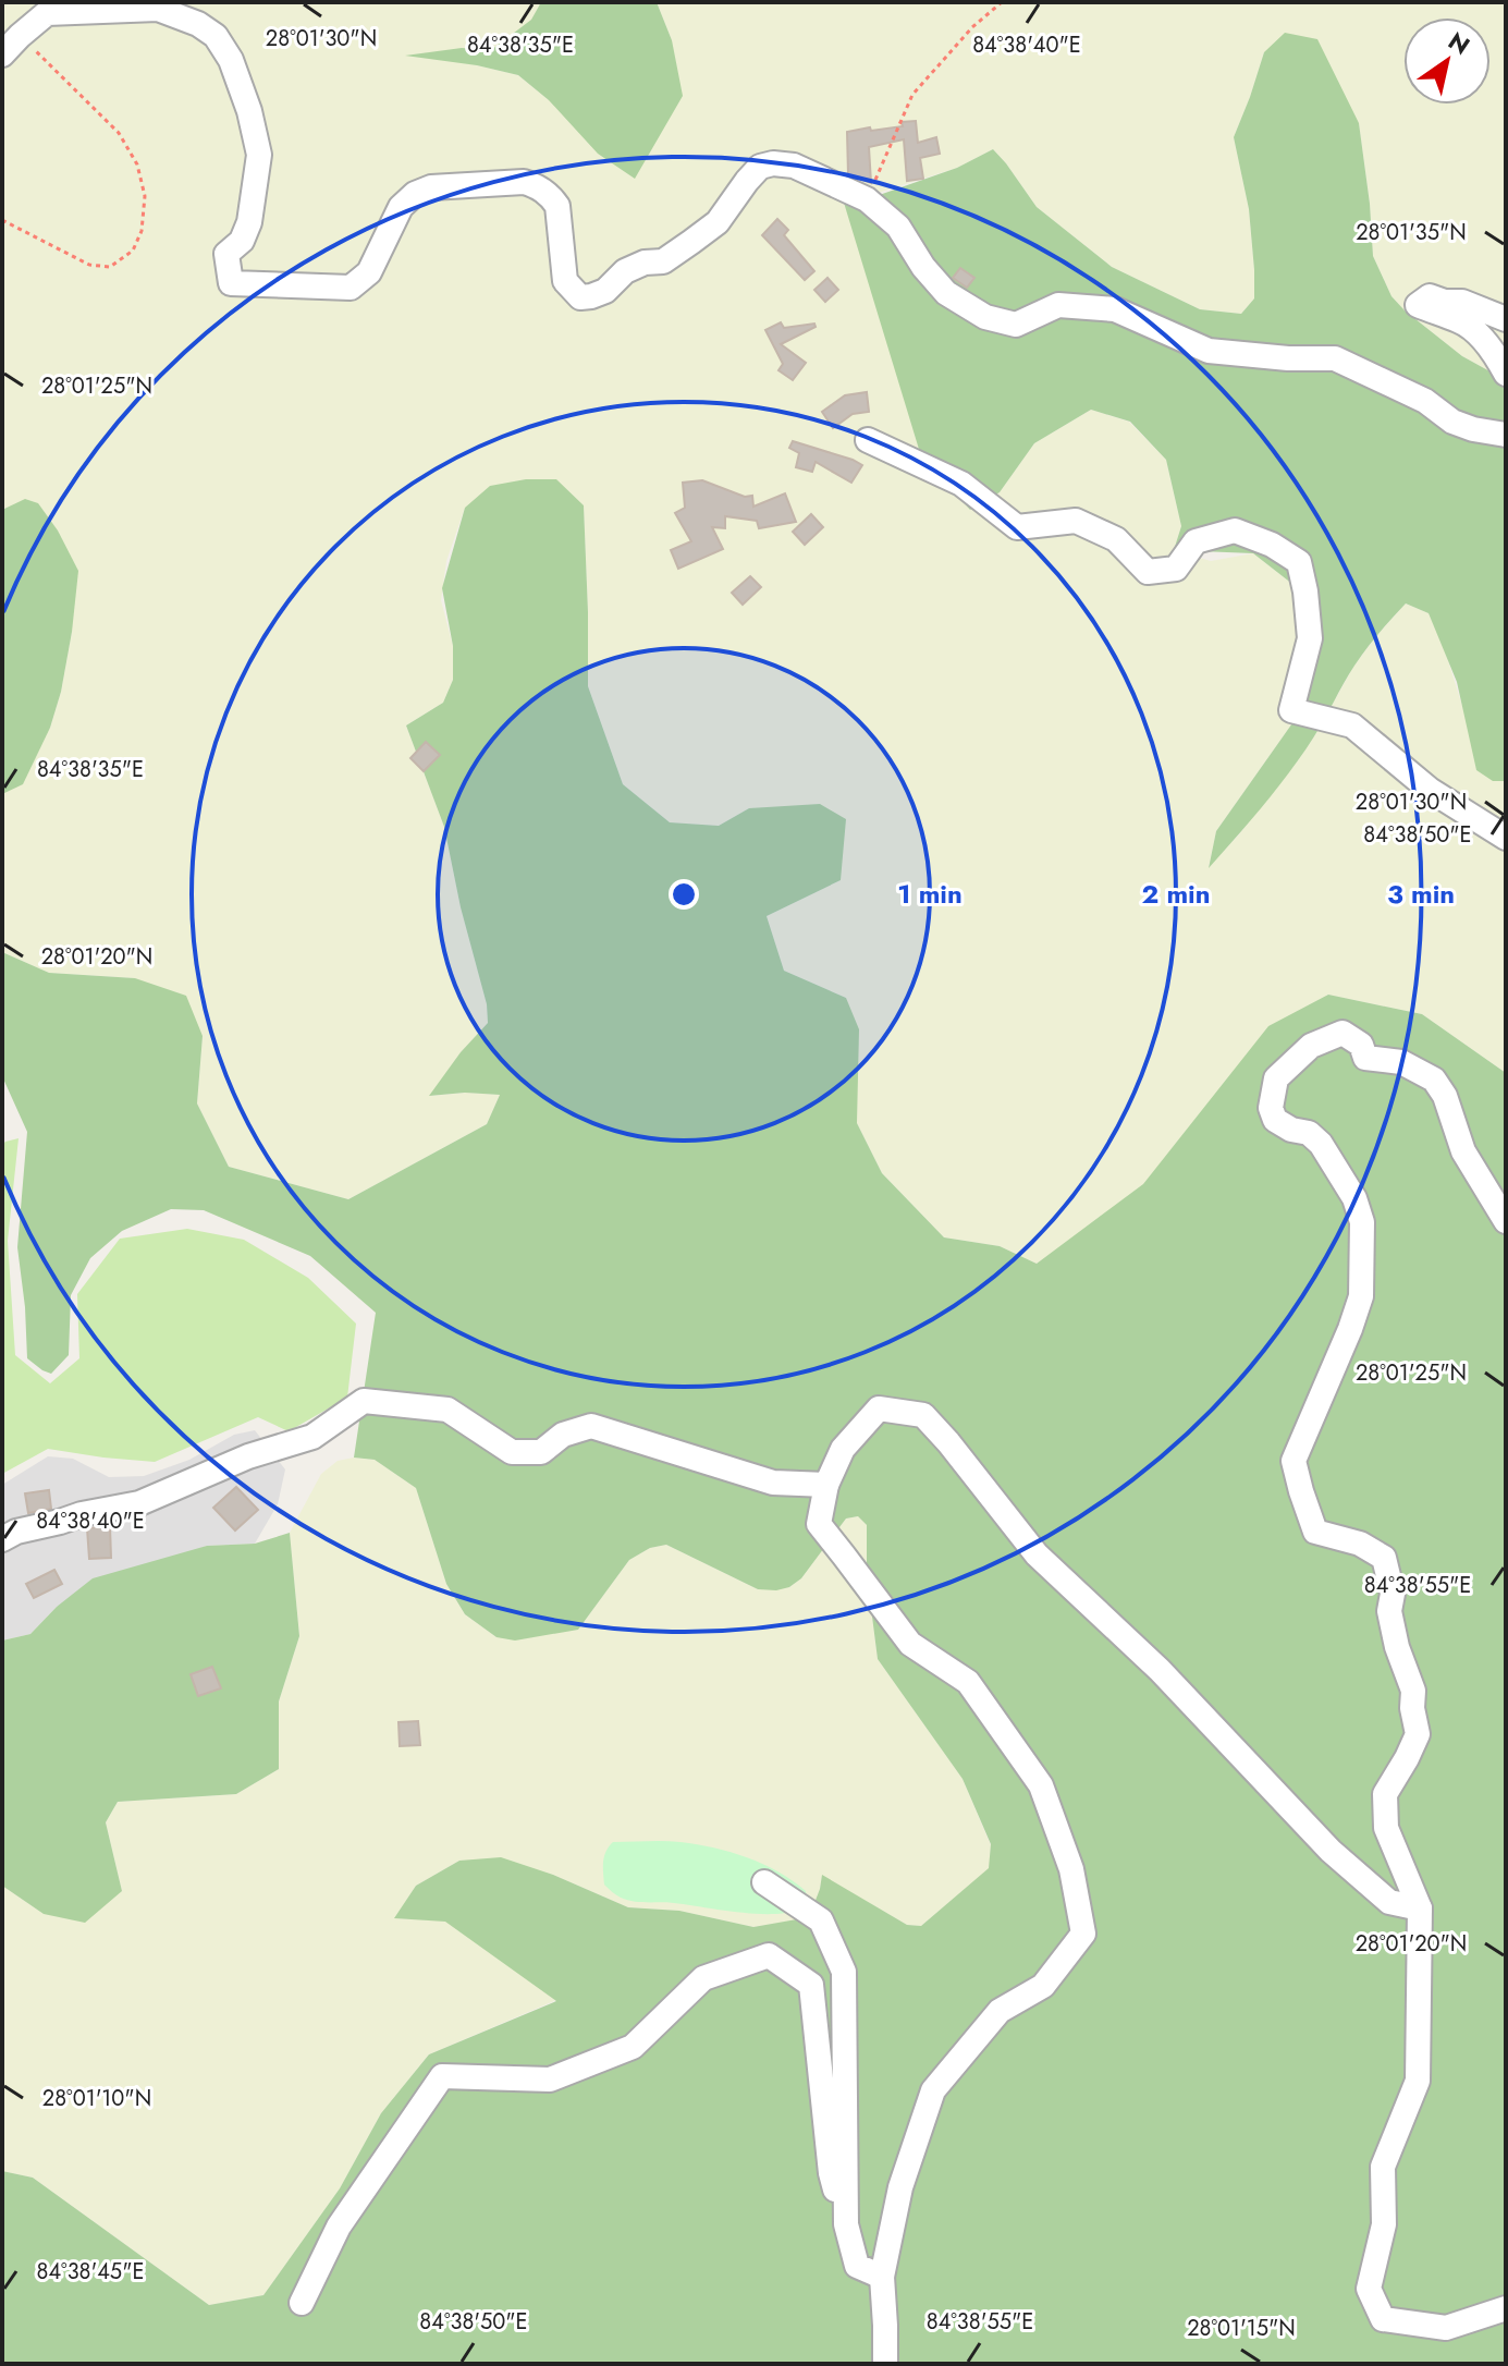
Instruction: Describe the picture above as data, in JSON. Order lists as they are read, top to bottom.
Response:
{
  "north": "top right",
  "coordinates": [
    "28°01'30\"N",
    "84°38'35\"E",
    "84°38'40\"E",
    "28°01'35\"N",
    "28°01'25\"N",
    "84°38'50\"E",
    "28°01'20\"N",
    "84°38'55\"E",
    "28°01'10\"N",
    "84°38'45\"E",
    "28°01'15\"N"
  ],
  "rings": ["1 min", "2 min", "3 min"]
}
